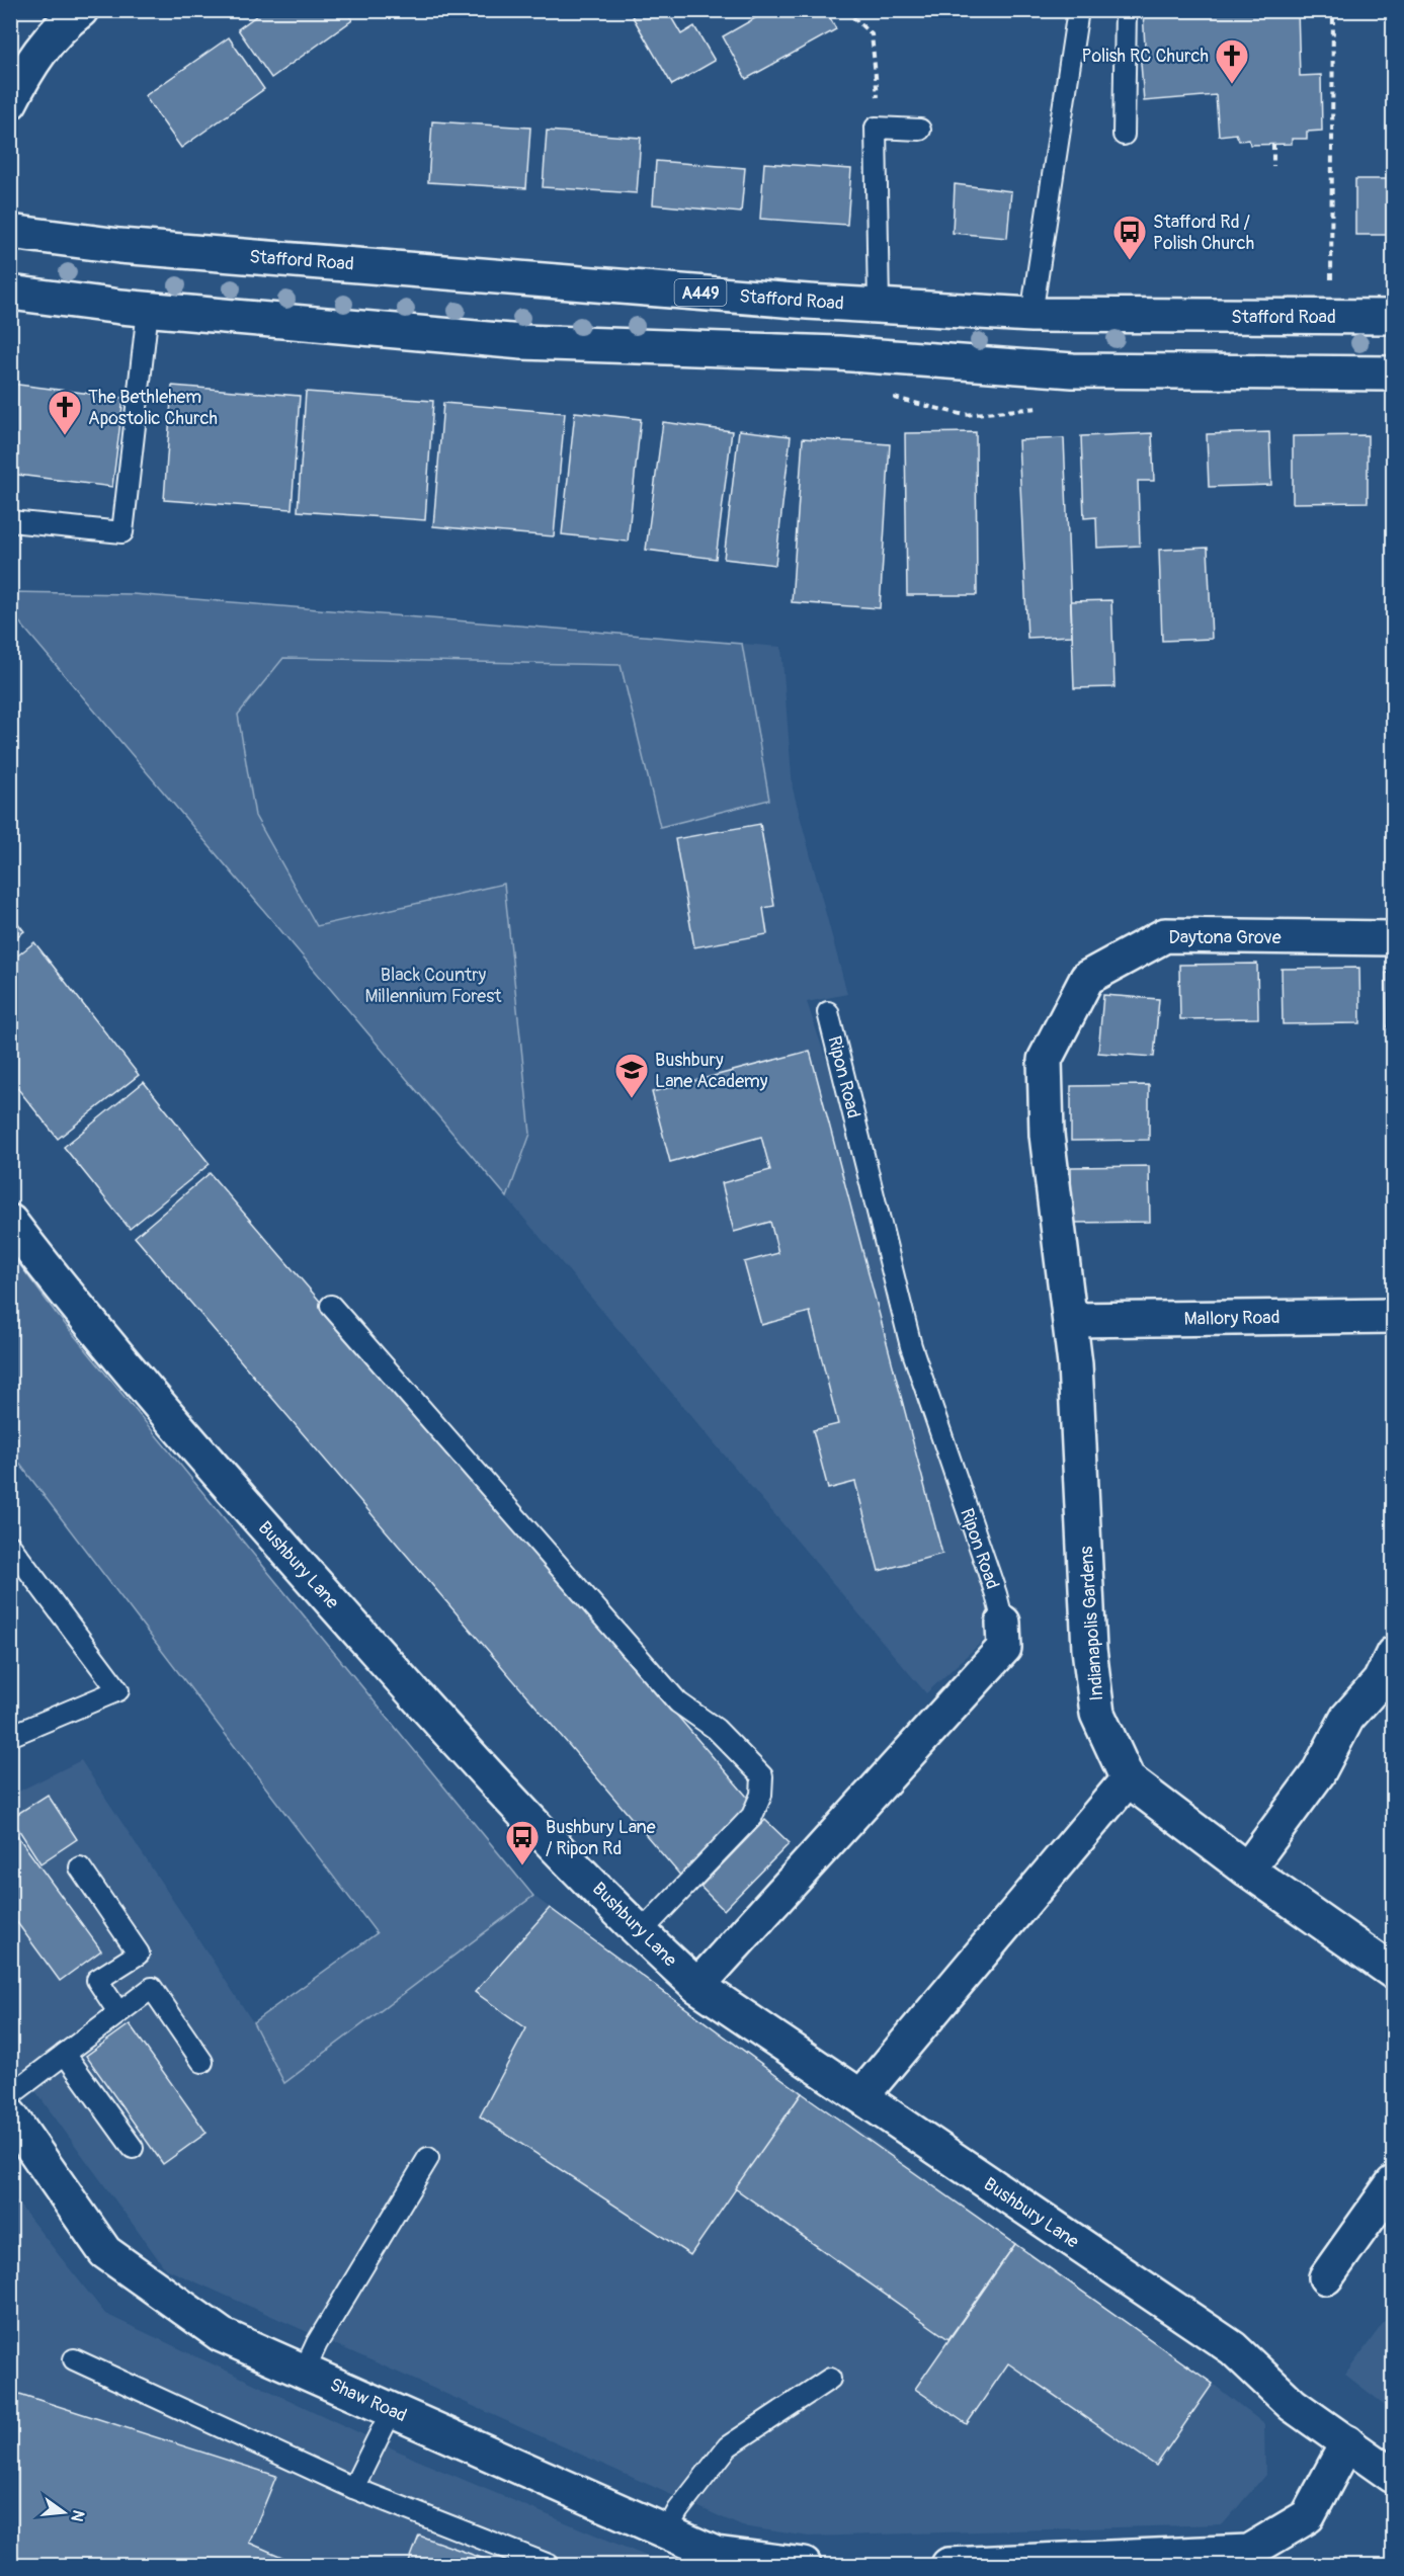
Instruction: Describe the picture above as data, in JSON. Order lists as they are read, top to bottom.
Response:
{
  "streets": {
    "main road": [
      "Stafford Road",
      "A449",
      "Daytona Grove",
      "Ripon Road",
      "Mallory Road",
      "Bushbury Lane",
      "Indianapolis Gardens",
      "Shaw Road"
    ]
  },
  "crossings": [
    ["Daytona Grove", "Indianapolis Gardens"],
    ["Ripon Road", "Bushbury Lane"],
    ["Mallory Road", "Indianapolis Gardens"]
  ],
  "parks": ["Black Country Millennium Forest"],
  "places": {
    "church": ["Polish RC Church", "The Bethlehem Apostolic Church"],
    "bus stop": ["Stafford Rd / Polish Church", "Bushbury Lane / Ripon Rd"],
    "school or university": ["Bushbury Lane Academy"]
  },
  "north": "right"
}
